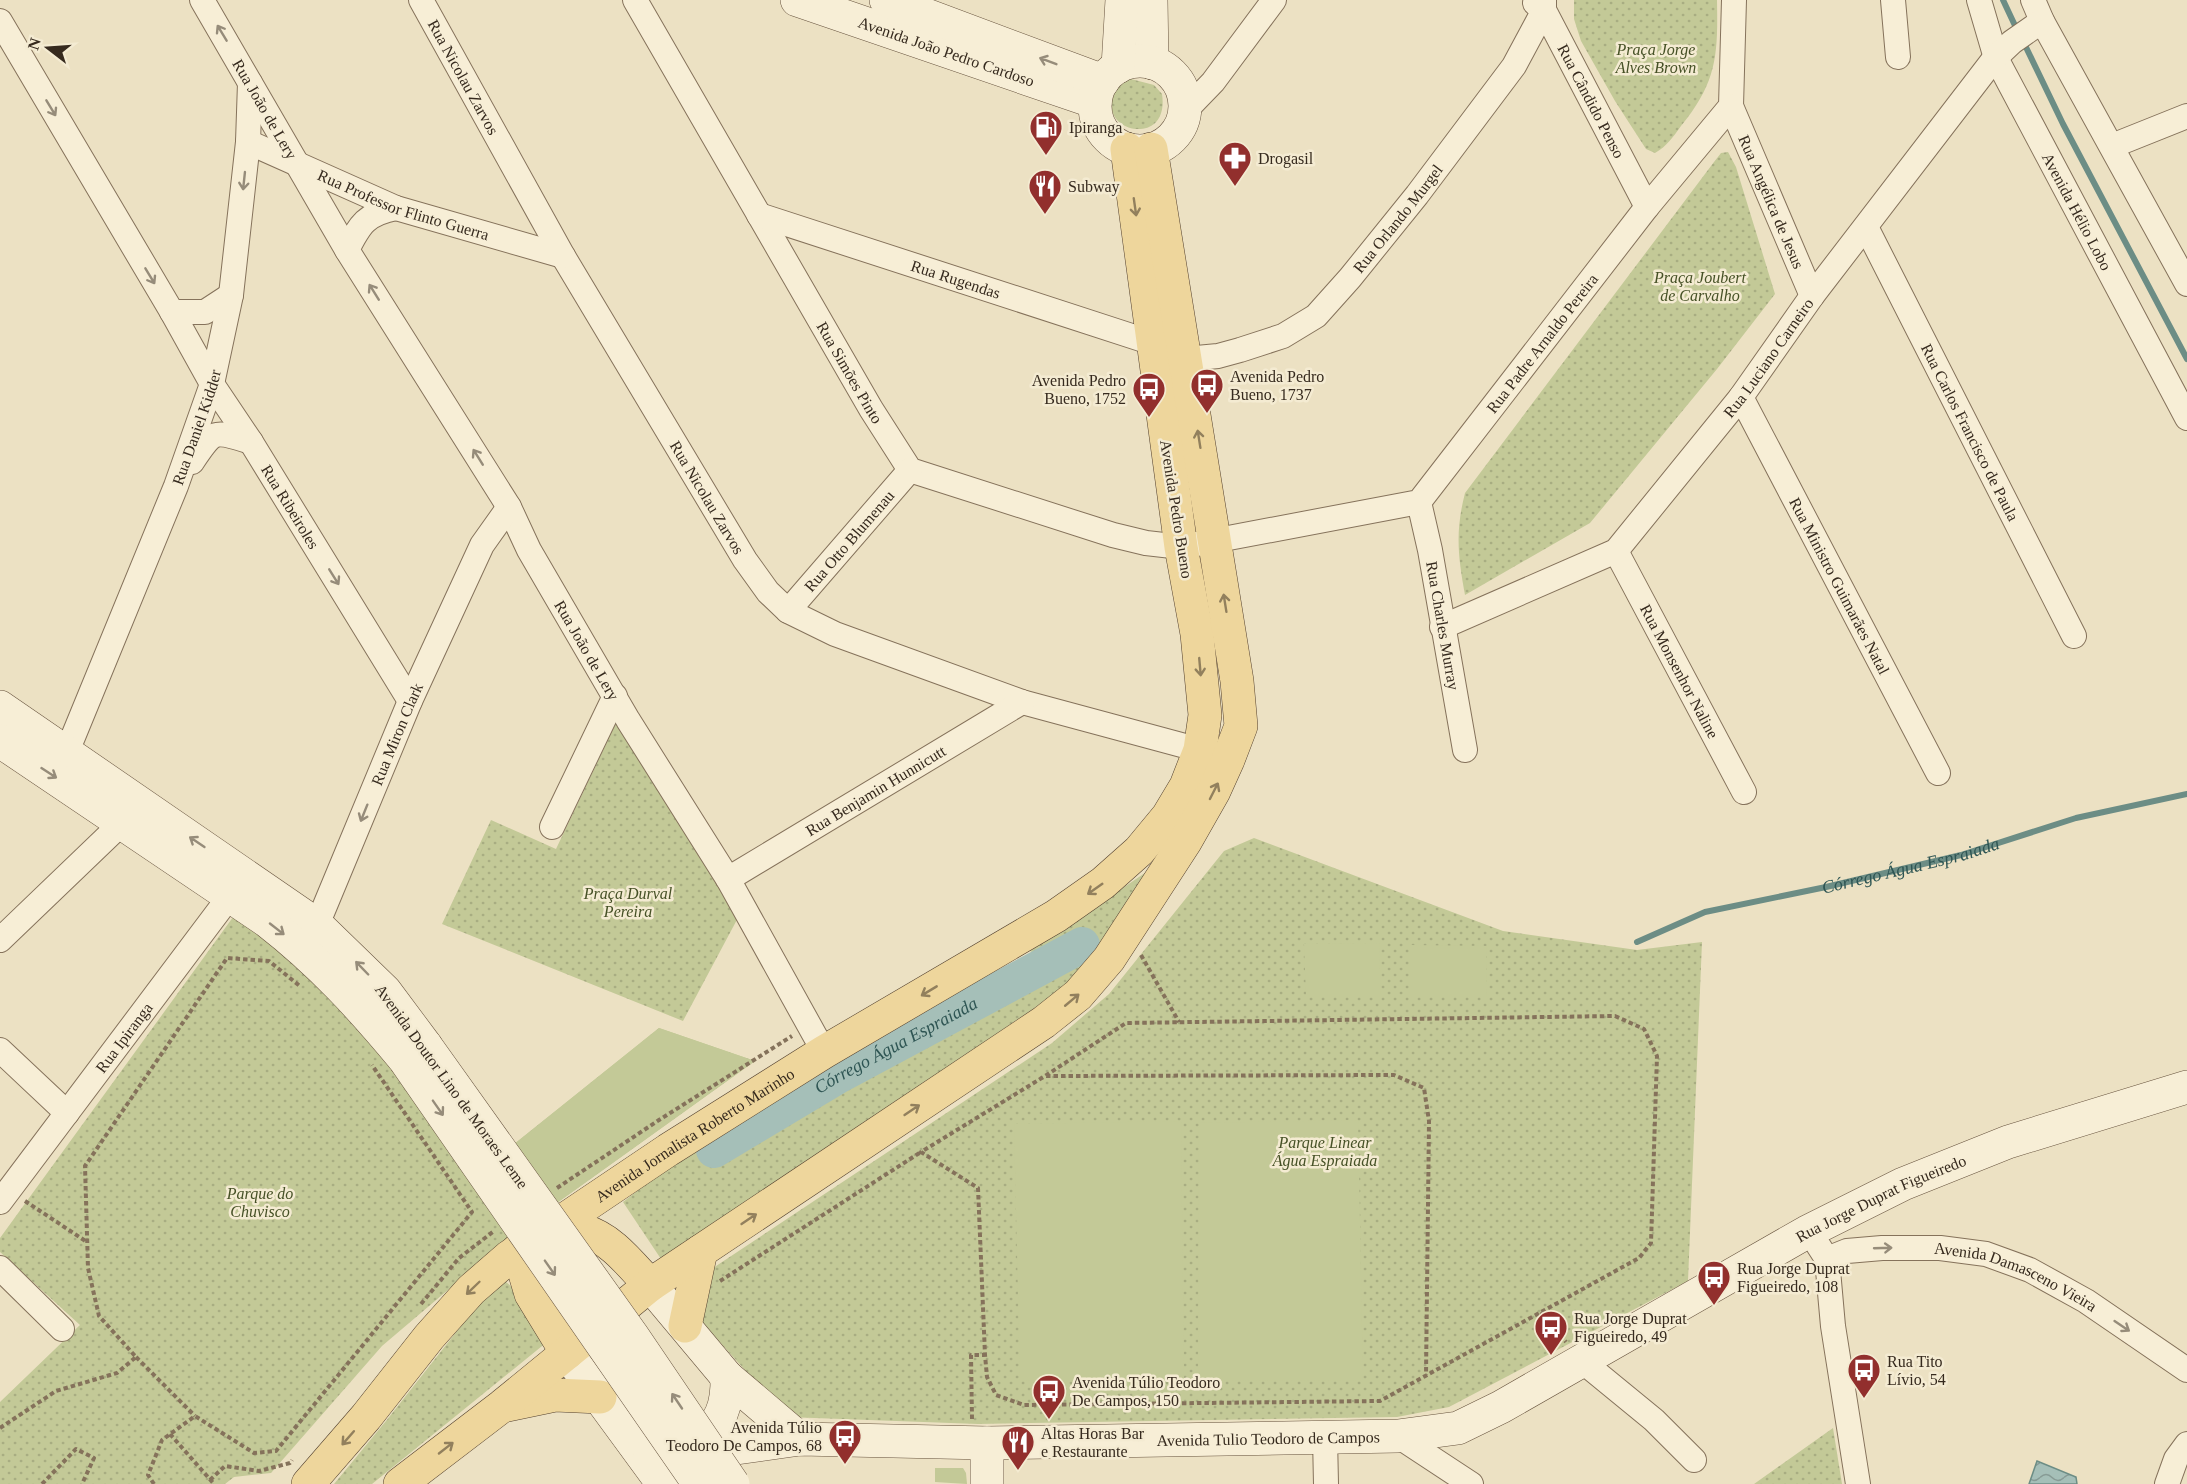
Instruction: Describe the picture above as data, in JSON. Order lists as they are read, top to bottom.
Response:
{
  "streets": {
    "main road": ["Avenida Pedro Bueno", "Avenida Jornalista Roberto Marinho"],
    "street": [
      "Avenida João Pedro Cardoso",
      "Rua Nicolau Zarvos",
      "Rua Cândido Penso",
      "Rua João de Lery",
      "Rua Angélica de Jesus",
      "Rua Professor Flinto Guerra",
      "Avenida Hélio Lobo",
      "Rua Orlando Murgel",
      "Rua Rugendas",
      "Rua Padre Arnaldo Pereira",
      "Rua Luciano Carneiro",
      "Rua Simões Pinto",
      "Rua Daniel Kidder",
      "Rua Carlos Francisco de Paula",
      "Rua Ribeiroles",
      "Rua Otto Blumenau",
      "Rua Ministro Guimarães Natal",
      "Rua Charles Murray",
      "Rua Monsenhor Naline",
      "Rua Miron Clark",
      "Rua Benjamin Hunnicutt",
      "Rua Ipiranga",
      "Avenida Doutor Lino de Moraes Leme",
      "Rua Jorge Duprat Figueiredo",
      "Avenida Damasceno Vieira",
      "Avenida Tulio Teodoro de Campos"
    ]
  },
  "crossings": [
    ["Avenida João Pedro Cardoso", "Avenida Pedro Bueno"],
    ["Rua Nicolau Zarvos", "Rua Professor Flinto Guerra"],
    ["Rua Nicolau Zarvos", "Avenida Pedro Bueno"],
    ["Rua Nicolau Zarvos", "Rua Otto Blumenau"],
    ["Rua Nicolau Zarvos", "Rua Benjamin Hunnicutt"],
    ["Rua Cândido Penso", "Rua Orlando Murgel"],
    ["Rua Cândido Penso", "Rua Padre Arnaldo Pereira"],
    ["Rua João de Lery", "Rua Professor Flinto Guerra"],
    ["Rua João de Lery", "Rua Daniel Kidder"],
    ["Rua João de Lery", "Rua Miron Clark"],
    ["Rua João de Lery", "Rua Benjamin Hunnicutt"],
    ["Rua João de Lery", "Avenida Jornalista Roberto Marinho"],
    ["Rua Angélica de Jesus", "Rua Padre Arnaldo Pereira"],
    ["Rua Angélica de Jesus", "Rua Luciano Carneiro"],
    ["Rua Professor Flinto Guerra", "Rua Daniel Kidder"],
    ["Avenida Hélio Lobo", "Rua Luciano Carneiro"],
    ["Rua Orlando Murgel", "Avenida Pedro Bueno"],
    ["Rua Rugendas", "Rua Simões Pinto"],
    ["Rua Rugendas", "Avenida Pedro Bueno"],
    ["Rua Padre Arnaldo Pereira", "Rua Charles Murray"],
    ["Rua Luciano Carneiro", "Rua Carlos Francisco de Paula"],
    ["Rua Luciano Carneiro", "Rua Ministro Guimarães Natal"],
    ["Rua Luciano Carneiro", "Rua Charles Murray"],
    ["Rua Luciano Carneiro", "Rua Monsenhor Naline"],
    ["Rua Simões Pinto", "Rua Otto Blumenau"],
    ["Rua Daniel Kidder", "Rua Ribeiroles"],
    ["Rua Daniel Kidder", "Avenida Doutor Lino de Moraes Leme"],
    ["Rua Ribeiroles", "Rua Miron Clark"],
    ["Avenida Pedro Bueno", "Avenida Jornalista Roberto Marinho"],
    ["Rua Miron Clark", "Avenida Doutor Lino de Moraes Leme"],
    ["Rua Ipiranga", "Avenida Doutor Lino de Moraes Leme"],
    ["Avenida Doutor Lino de Moraes Leme", "Avenida Tulio Teodoro de Campos"],
    ["Rua Jorge Duprat Figueiredo", "Avenida Tulio Teodoro de Campos"]
  ],
  "one_way": ["Rua Ribeiroles", "Rua Miron Clark", "Avenida Damasceno Vieira"],
  "water": ["Córrego Água Espraiada"],
  "parks": [
    "Praça Jorge Alves Brown",
    "Praça Joubert de Carvalho",
    "Praça Durval Pereira",
    "Parque Linear Água Espraiada",
    "Parque do Chuvisco"
  ],
  "places": {
    "fuel station": ["Ipiranga"],
    "pharmacy": ["Drogasil"],
    "restaurant": ["Subway", "Altas Horas Bar e Restaurante"],
    "bus stop": [
      "Avenida Pedro Bueno, 1737",
      "Avenida Pedro Bueno, 1752",
      "Rua Jorge Duprat Figueiredo, 108",
      "Rua Jorge Duprat Figueiredo, 49",
      "Rua Tito Lívio, 54",
      "Avenida Túlio Teodoro De Campos, 150",
      "Avenida Túlio Teodoro De Campos, 68"
    ]
  },
  "north": "left"
}
